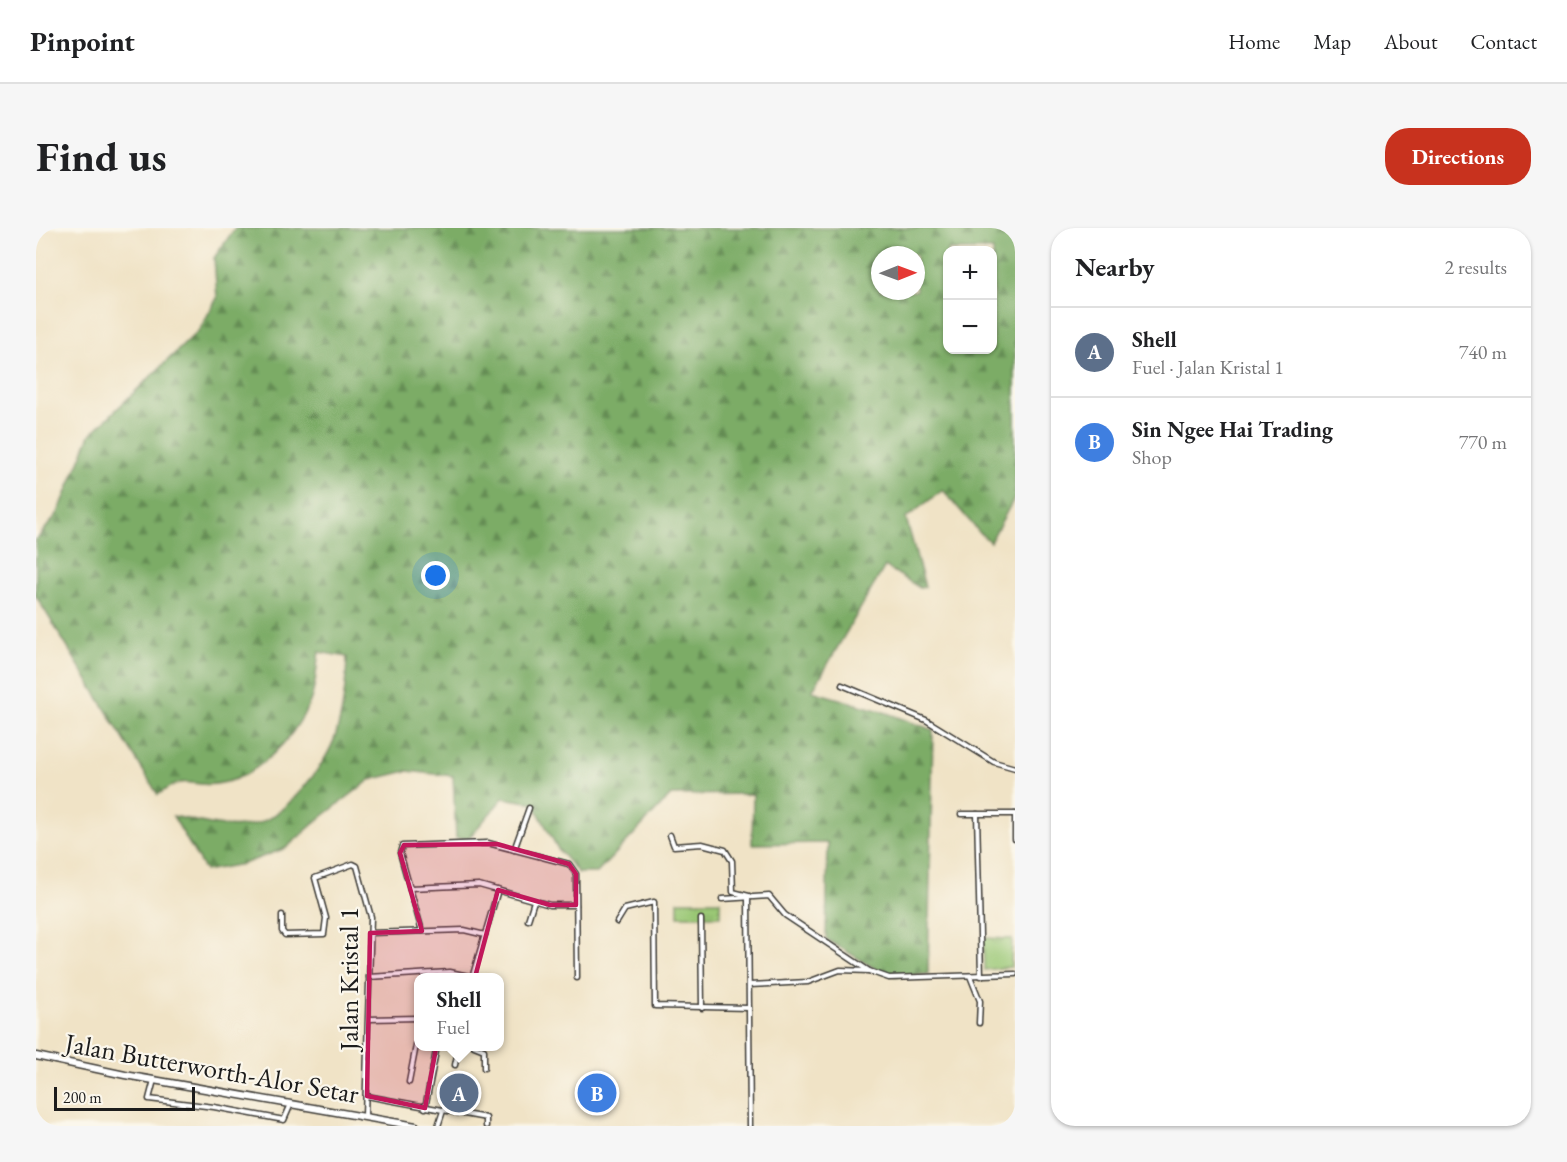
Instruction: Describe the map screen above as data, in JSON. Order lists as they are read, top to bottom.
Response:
{
  "streets": {
    "main road": ["Jalan Butterworth-Alor Setar"],
    "street": ["Jalan Kristal 1"]
  },
  "crossings": [
    ["Jalan Kristal 1", "Jalan Butterworth-Alor Setar"]
  ],
  "scale_bar": "200 m",
  "north": "right",
  "page": {
    "header": "Pinpoint",
    "nav": [
      "Home",
      "Map",
      "About",
      "Contact"
    ],
    "buttons": "Directions",
    "title": "Find us",
    "heading": ["Nearby", "2 results"],
    "map_buttons": ["+", "−"],
    "list": [
      {
        "mark": "A",
        "name": "Shell",
        "note": "Fuel · Jalan Kristal 1",
        "value": "740 m"
      },
      {
        "mark": "B",
        "name": "Sin Ngee Hai Trading",
        "note": "Shop",
        "value": "770 m"
      }
    ],
    "popup": ["Shell", "Fuel"],
    "pins": ["A", "B"],
    "scale": "200 m"
  }
}
